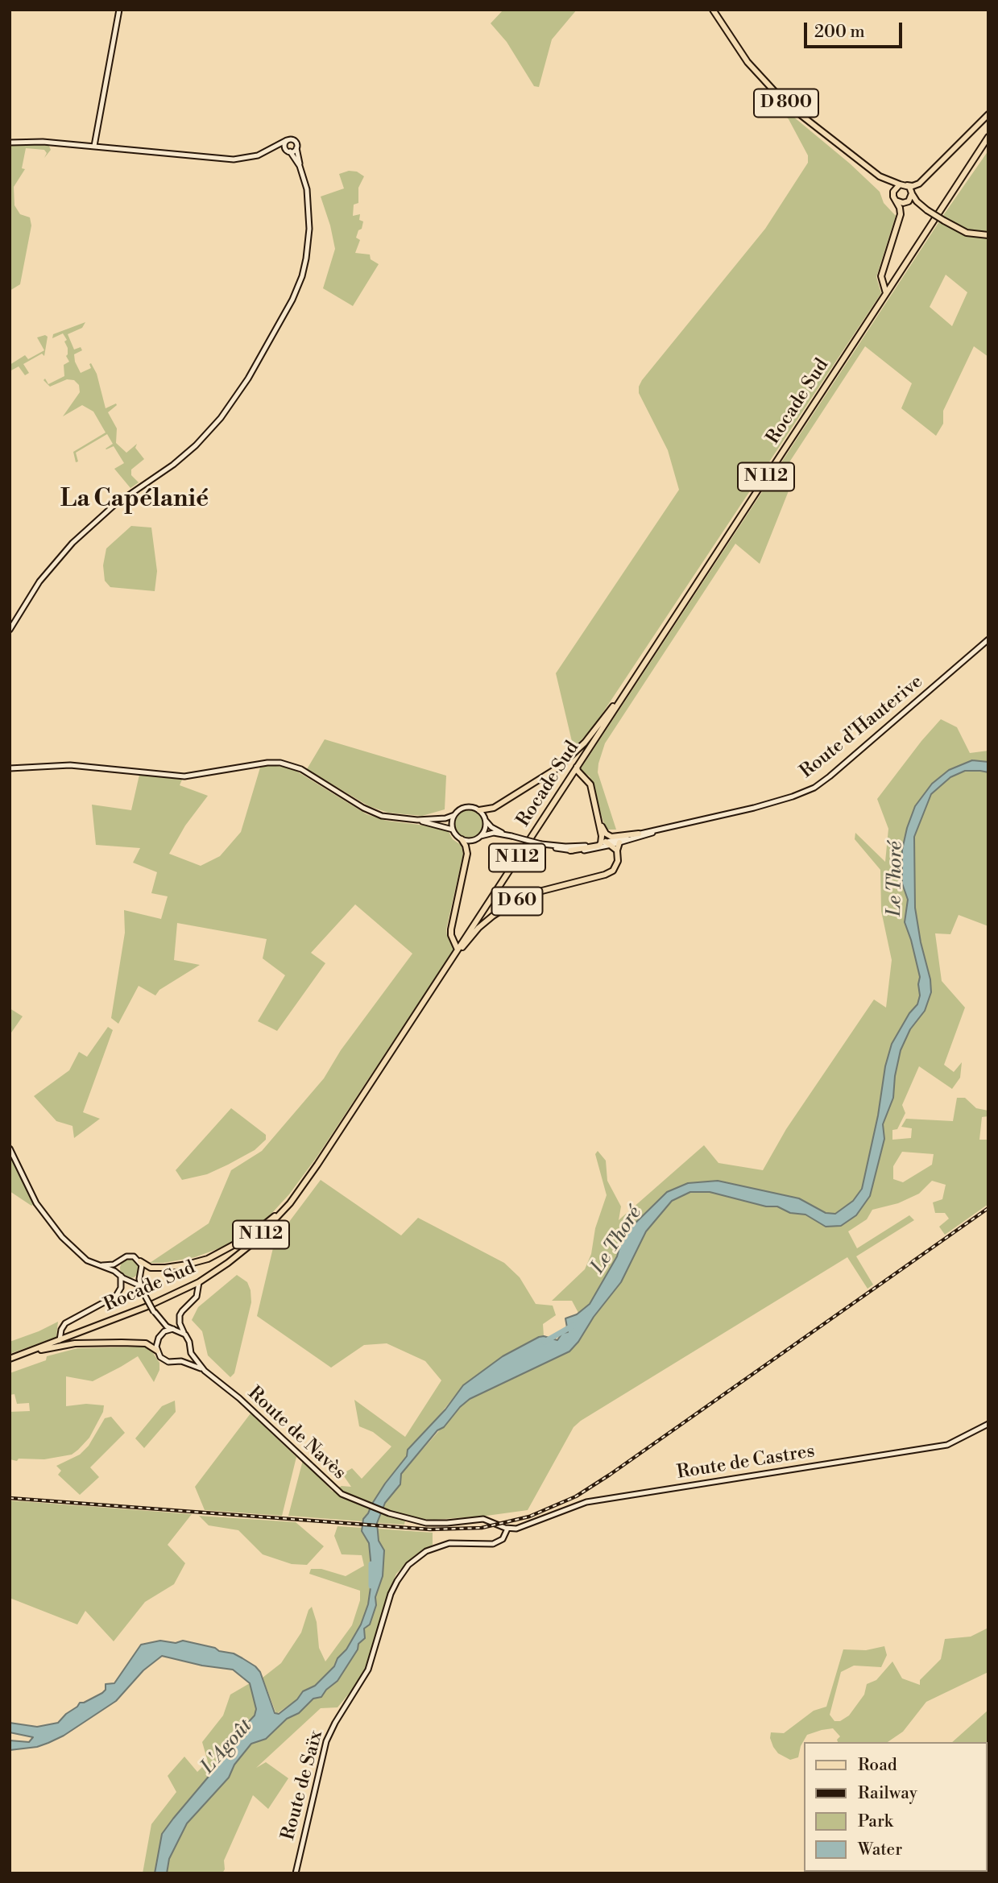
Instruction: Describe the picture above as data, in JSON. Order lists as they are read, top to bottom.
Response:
{
  "streets": {
    "main road": [
      "D 800",
      "Rocade Sud",
      "N 112",
      "D 60"
    ],
    "street": [
      "Route d'Hauterive",
      "Route de Navès",
      "Route de Castres",
      "Route de Saïx"
    ]
  },
  "crossings": [
    ["Rocade Sud", "D 60"],
    ["Rocade Sud", "Route de Navès"],
    ["Route d'Hauterive", "D 60"],
    ["Route de Navès", "Route de Castres"],
    ["Route de Navès", "Route de Saïx"],
    ["Route de Castres", "Route de Saïx"]
  ],
  "districts": ["La Capélanié"],
  "water": ["Le Thoré", "L'Agoût"],
  "legend": [
    "Road",
    "Railway",
    "Park",
    "Water"
  ],
  "scale_bar": "200 m"
}
